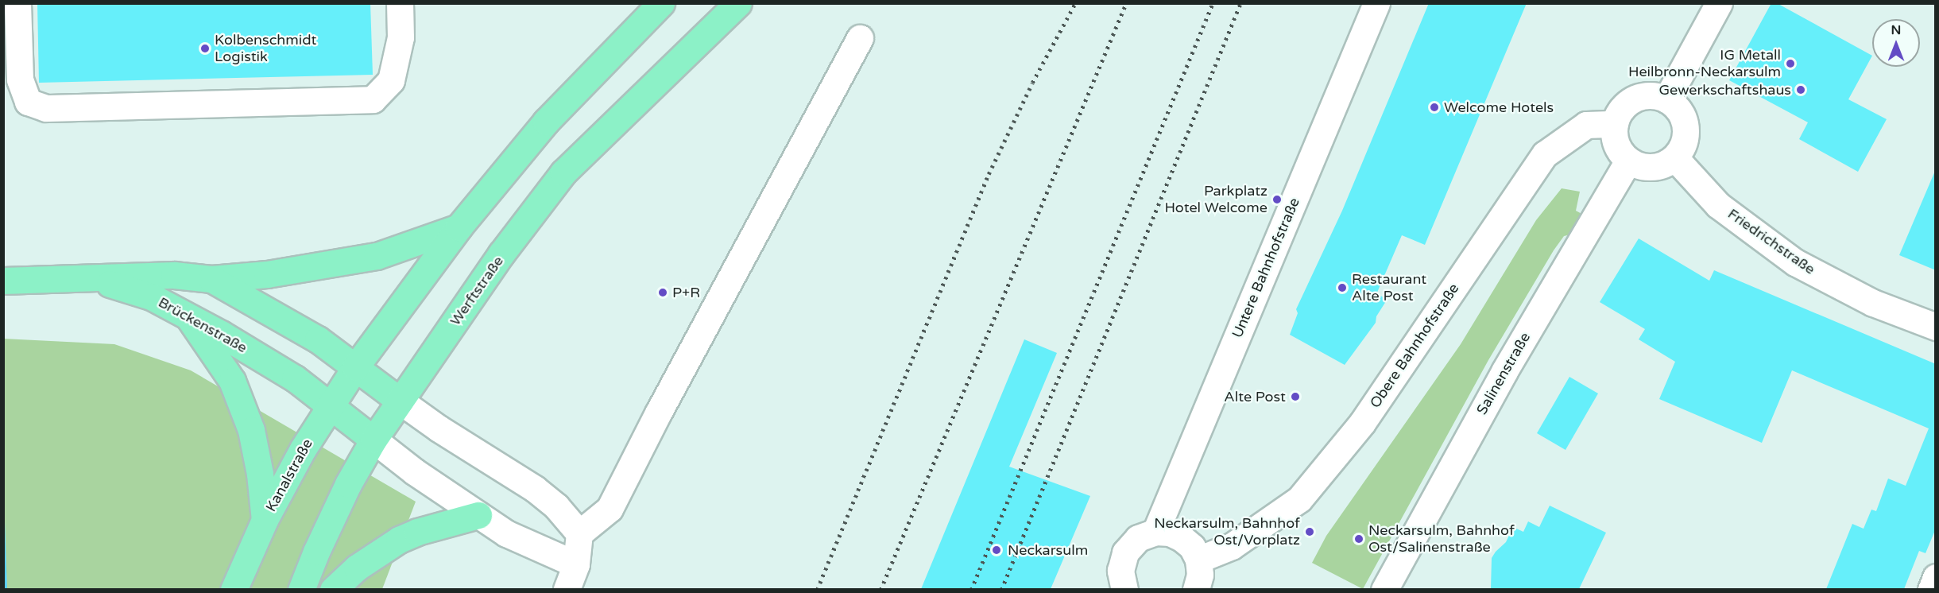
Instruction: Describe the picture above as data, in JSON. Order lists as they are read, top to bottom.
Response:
{
  "streets": {
    "main road": ["Werftstraße", "Brückenstraße", "Kanalstraße"],
    "street": [
      "Friedrichstraße",
      "Untere Bahnhofstraße",
      "Obere Bahnhofstraße",
      "Salinenstraße"
    ]
  },
  "crossings": [
    ["Friedrichstraße", "Obere Bahnhofstraße"],
    ["Friedrichstraße", "Salinenstraße"],
    ["Werftstraße", "Brückenstraße"],
    ["Brückenstraße", "Kanalstraße"],
    ["Obere Bahnhofstraße", "Salinenstraße"]
  ],
  "places": [
    "Kolbenschmidt Logistik",
    "IG Metall Heilbronn-Neckarsulm",
    "Gewerkschaftshaus",
    "Welcome Hotels",
    "Parkplatz Hotel Welcome",
    "Restaurant Alte Post",
    "P+R",
    "Alte Post",
    "Neckarsulm, Bahnhof Ost/Vorplatz",
    "Neckarsulm, Bahnhof Ost/Salinenstraße",
    "Neckarsulm"
  ],
  "north": "top"
}
